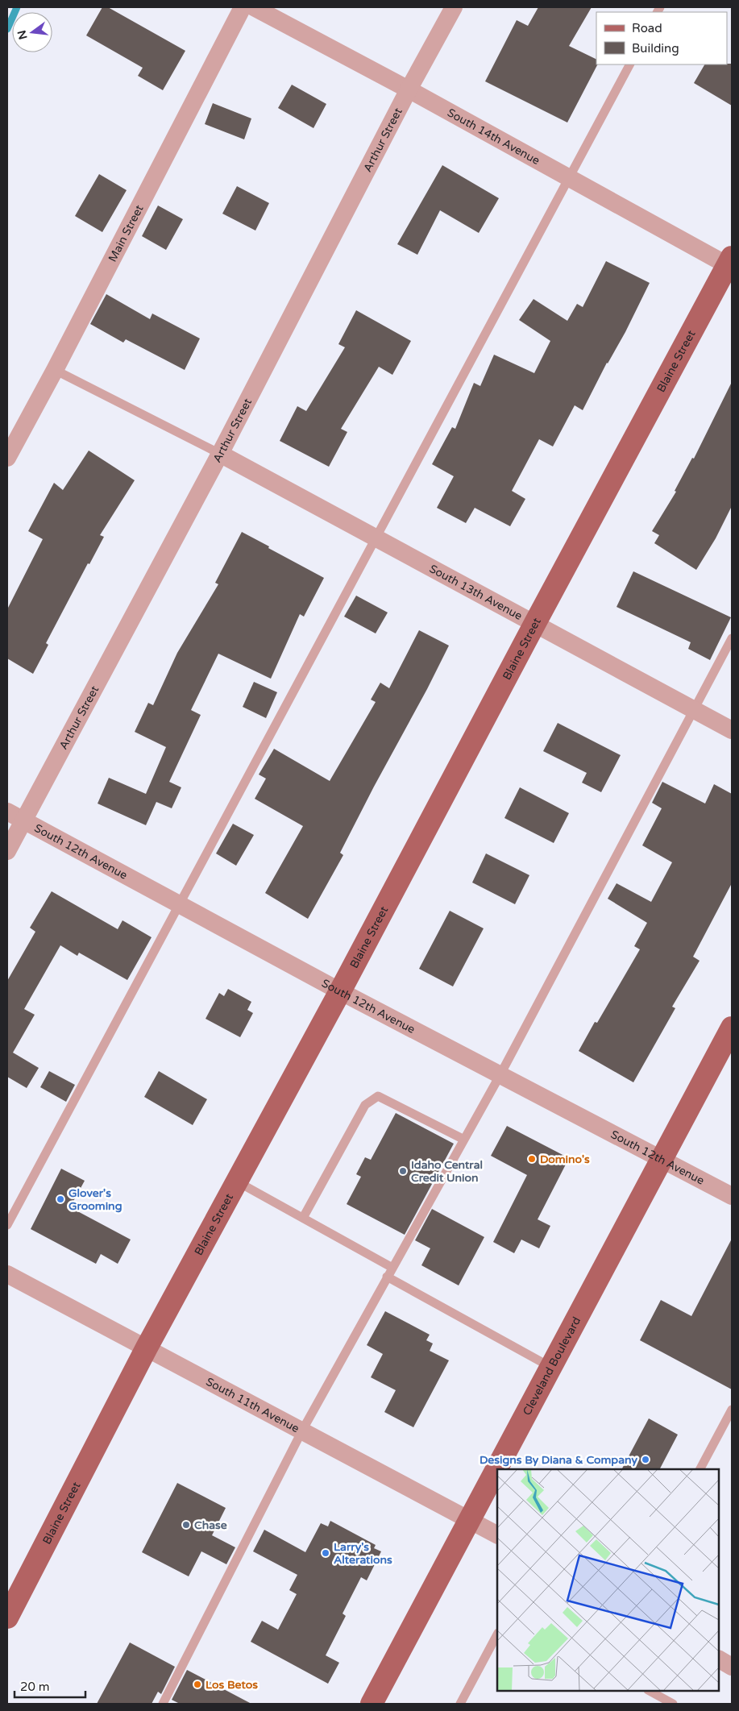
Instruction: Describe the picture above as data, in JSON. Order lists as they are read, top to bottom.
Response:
{
  "streets": {
    "main road": ["Blaine Street", "Cleveland Boulevard"],
    "street": [
      "South 14th Avenue",
      "Arthur Street",
      "Main Street",
      "South 13th Avenue",
      "South 12th Avenue",
      "South 11th Avenue"
    ]
  },
  "crossings": [
    ["South 14th Avenue", "Arthur Street"],
    ["South 14th Avenue", "Blaine Street"],
    ["Arthur Street", "South 13th Avenue"],
    ["Arthur Street", "South 12th Avenue"],
    ["Blaine Street", "South 13th Avenue"],
    ["Blaine Street", "South 12th Avenue"],
    ["Blaine Street", "South 11th Avenue"],
    ["South 12th Avenue", "Cleveland Boulevard"],
    ["Cleveland Boulevard", "South 11th Avenue"]
  ],
  "places": [
    "Domino's",
    "Idaho Central Credit Union",
    "Glover's Grooming",
    "Designs By Diana & Company",
    "Chase",
    "Larry's Alterations",
    "Los Betos"
  ],
  "legend": ["Road", "Building"],
  "scale_bar": "20 m",
  "north": "left"
}
